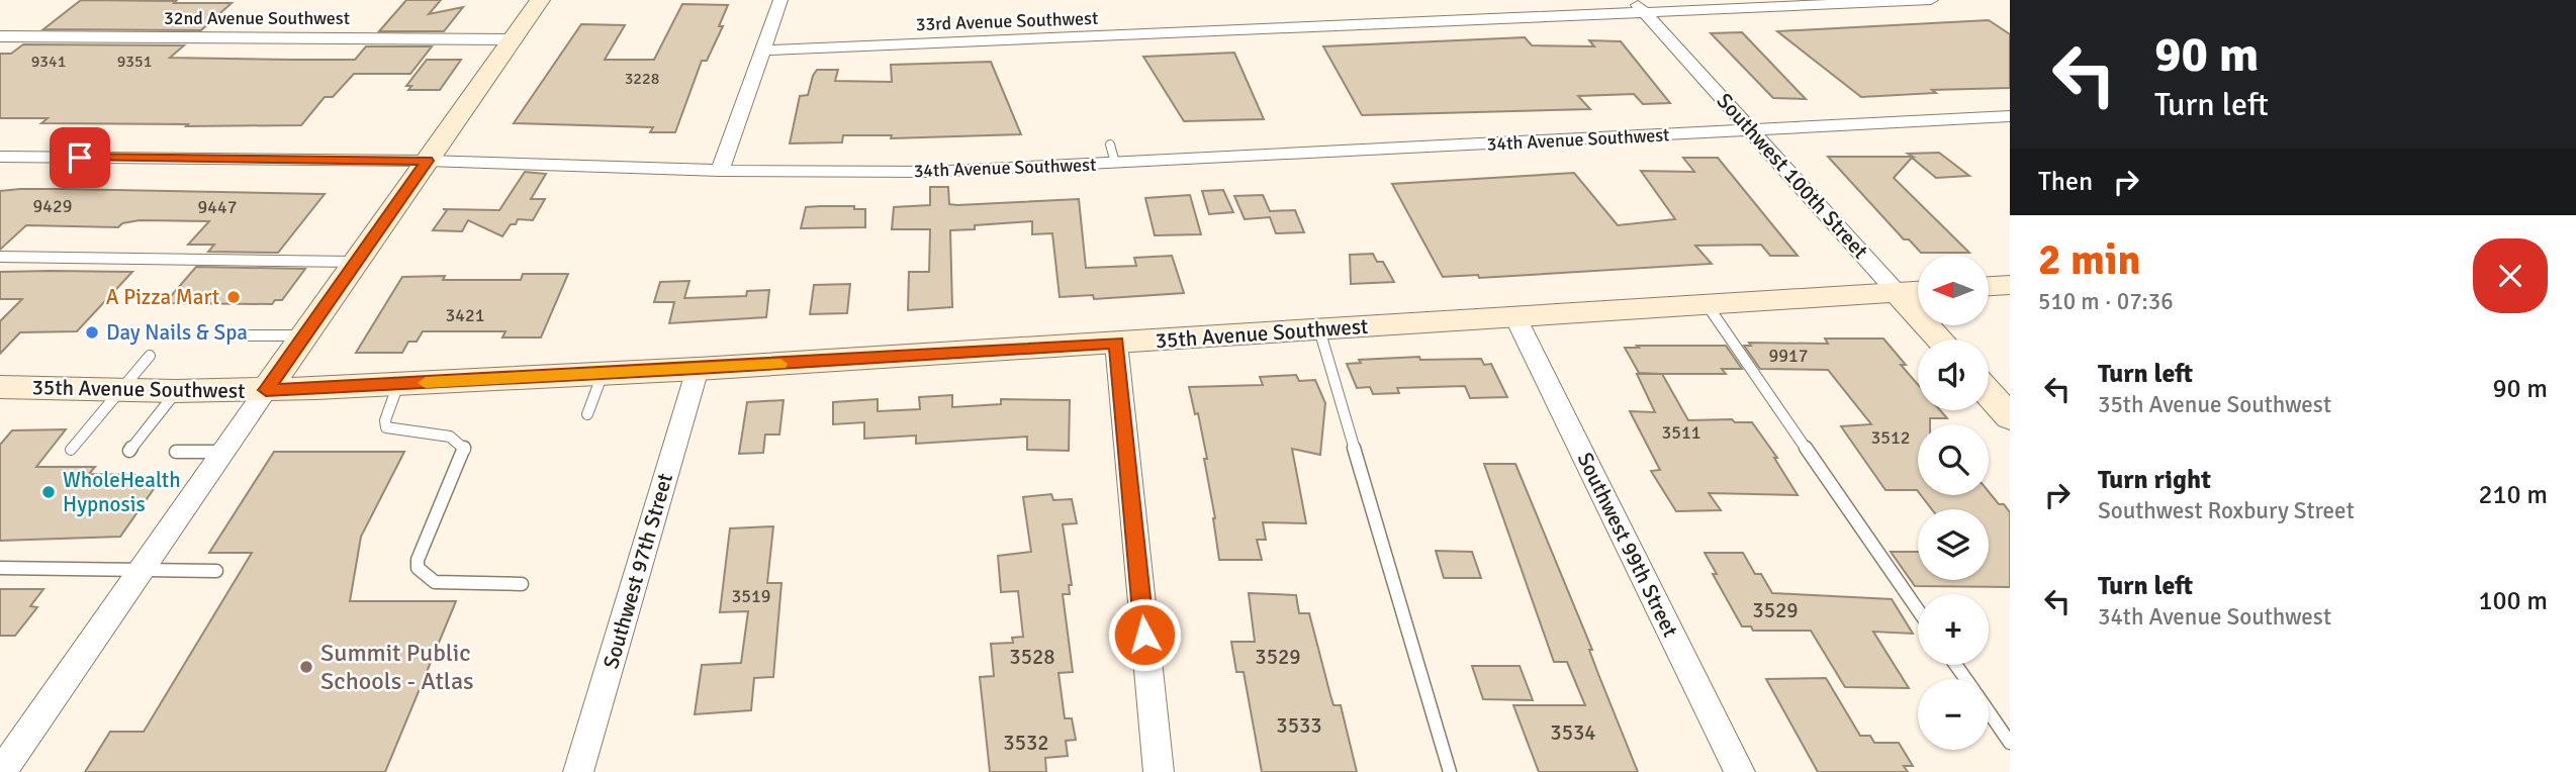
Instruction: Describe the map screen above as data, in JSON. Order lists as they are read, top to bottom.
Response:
{
  "streets": {
    "street": [
      "32nd Avenue Southwest",
      "33rd Avenue Southwest",
      "34th Avenue Southwest",
      "Southwest 100th Street",
      "35th Avenue Southwest",
      "Southwest 99th Street",
      "Southwest 97th Street"
    ]
  },
  "crossings": [
    ["33rd Avenue Southwest", "Southwest 100th Street"],
    ["34th Avenue Southwest", "Southwest 100th Street"],
    ["Southwest 100th Street", "35th Avenue Southwest"],
    ["35th Avenue Southwest", "Southwest 99th Street"],
    ["35th Avenue Southwest", "Southwest 97th Street"]
  ],
  "places": [
    "A Pizza Mart",
    "Day Nails & Spa",
    "WholeHealth Hypnosis",
    "Summit Public Schools - Atlas"
  ],
  "house_numbers": [
    "9341",
    "9351",
    "3228",
    "9429",
    "9447",
    "3421",
    "9917",
    "3511",
    "3512",
    "3519",
    "3529",
    "3528",
    "3529",
    "3533",
    "3534",
    "3532"
  ],
  "north": "left",
  "page": {
    "turn": ["90 m", "Turn left"],
    "then": "Then",
    "heading": ["2 min", "510 m · 07:36"],
    "map_buttons": ["+", "−"],
    "list": [
      {
        "name": "Turn left",
        "note": "35th Avenue Southwest",
        "value": "90 m"
      },
      {
        "name": "Turn right",
        "note": "Southwest Roxbury Street",
        "value": "210 m"
      },
      {
        "name": "Turn left",
        "note": "34th Avenue Southwest",
        "value": "100 m"
      }
    ]
  }
}
